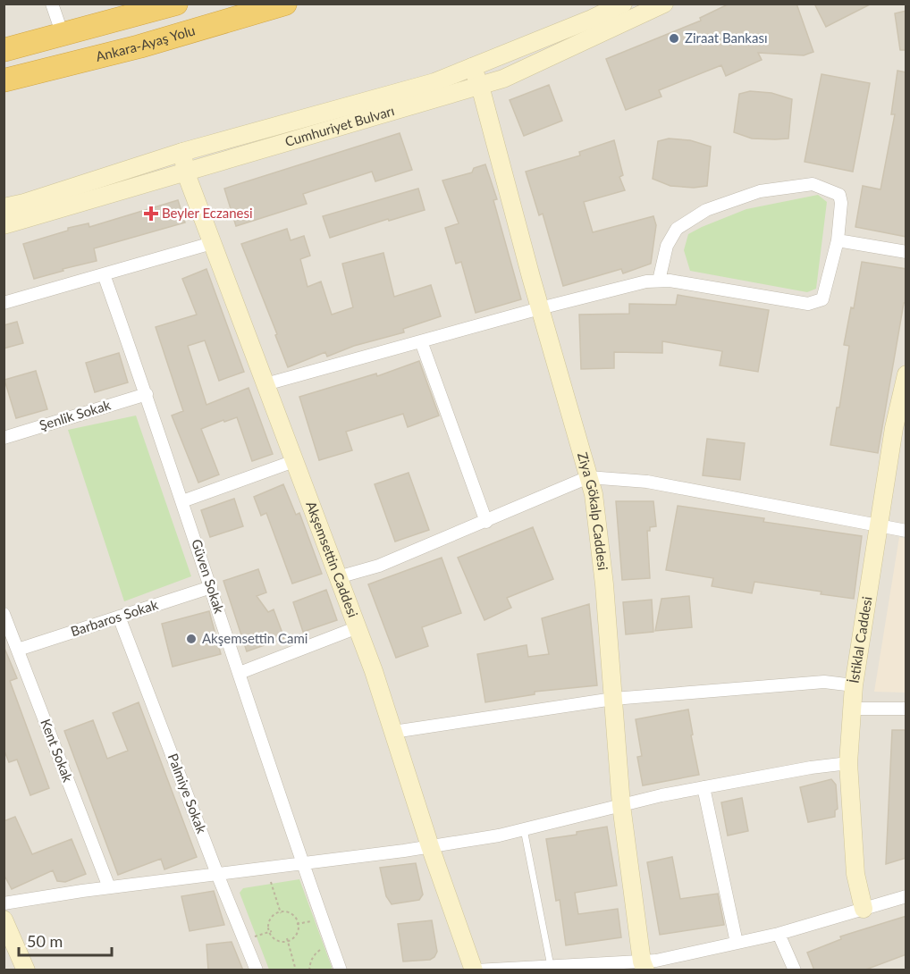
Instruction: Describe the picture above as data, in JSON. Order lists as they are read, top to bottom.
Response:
{
  "streets": {
    "highway": ["Ankara-Ayaş Yolu"],
    "street": [
      "Cumhuriyet Bulvarı",
      "Şenlik Sokak",
      "Ziya Gökalp Caddesi",
      "Akşemsettin Caddesi",
      "Güven Sokak",
      "Barbaros Sokak",
      "İstiklal Caddesi",
      "Kent Sokak",
      "Palmiye Sokak"
    ]
  },
  "crossings": [
    ["Cumhuriyet Bulvarı", "Ziya Gökalp Caddesi"],
    ["Cumhuriyet Bulvarı", "Akşemsettin Caddesi"],
    ["Şenlik Sokak", "Güven Sokak"],
    ["Güven Sokak", "Barbaros Sokak"],
    ["Barbaros Sokak", "Kent Sokak"],
    ["Barbaros Sokak", "Palmiye Sokak"]
  ],
  "places": {
    "other": ["Ziraat Bankası", "Akşemsettin Cami"],
    "health": ["Beyler Eczanesi"]
  },
  "scale_bar": "50 m"
}
